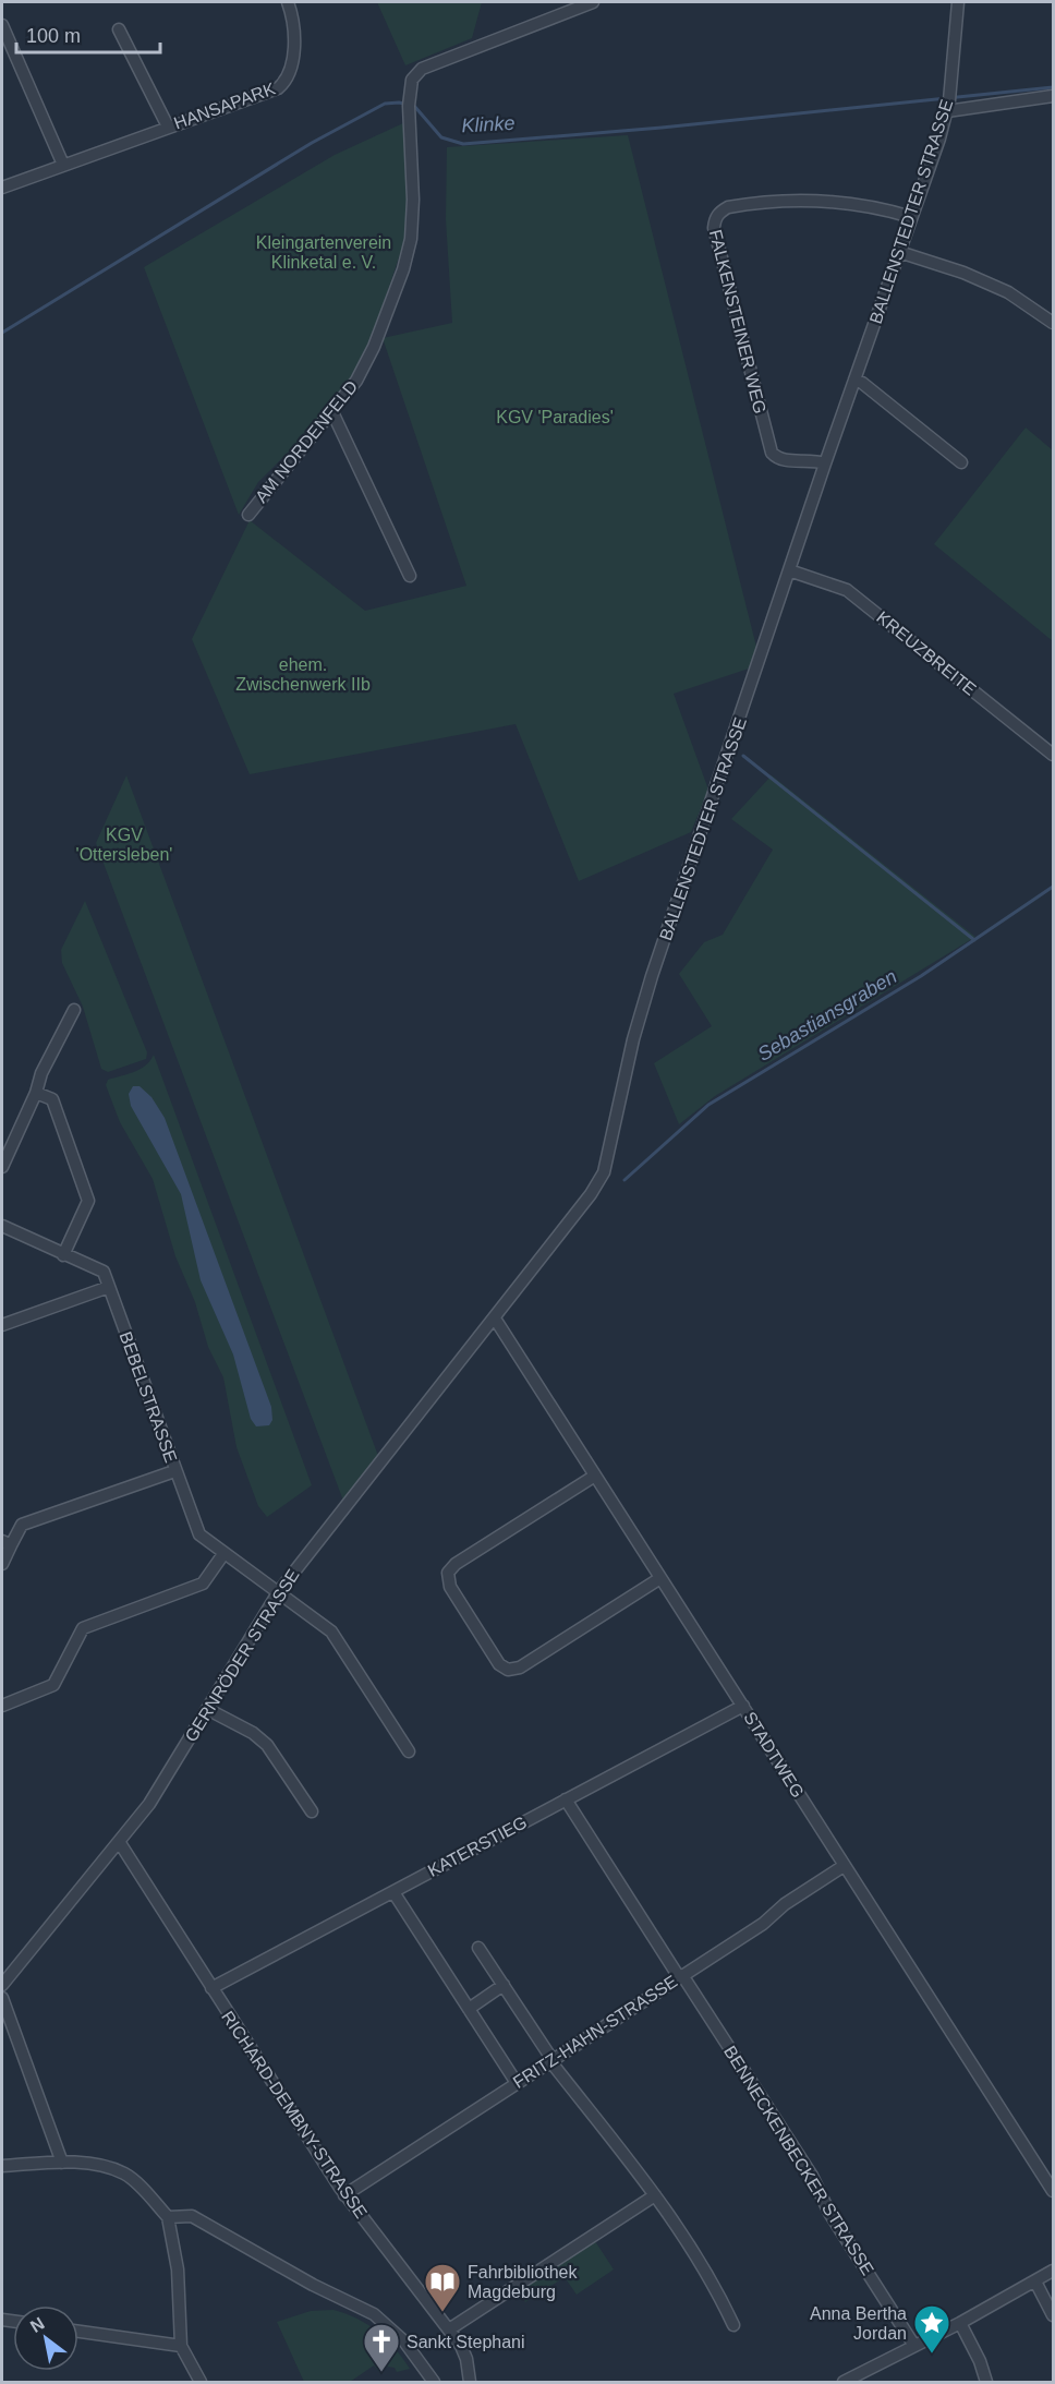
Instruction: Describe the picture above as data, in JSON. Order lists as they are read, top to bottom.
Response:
{
  "streets": {
    "street": [
      "HANSAPARK",
      "BALLENSTEDTER STRASSE",
      "FALKENSTEINER WEG",
      "AM NORDENFELD",
      "KREUZBREITE",
      "BEBELSTRASSE",
      "GERNRÖDER STRASSE",
      "STADTWEG",
      "KATERSTIEG",
      "FRITZ-HAHN-STRASSE",
      "RICHARD-DEMBNY-STRASSE",
      "BENNECKENBECKER STRASSE"
    ]
  },
  "crossings": [
    ["BALLENSTEDTER STRASSE", "FALKENSTEINER WEG"],
    ["BALLENSTEDTER STRASSE", "KREUZBREITE"],
    ["BALLENSTEDTER STRASSE", "GERNRÖDER STRASSE"],
    ["BEBELSTRASSE", "GERNRÖDER STRASSE"],
    ["GERNRÖDER STRASSE", "STADTWEG"],
    ["GERNRÖDER STRASSE", "RICHARD-DEMBNY-STRASSE"],
    ["STADTWEG", "KATERSTIEG"],
    ["STADTWEG", "FRITZ-HAHN-STRASSE"],
    ["KATERSTIEG", "RICHARD-DEMBNY-STRASSE"],
    ["KATERSTIEG", "BENNECKENBECKER STRASSE"],
    ["FRITZ-HAHN-STRASSE", "RICHARD-DEMBNY-STRASSE"],
    ["FRITZ-HAHN-STRASSE", "BENNECKENBECKER STRASSE"]
  ],
  "water": ["Klinke", "Sebastiansgraben"],
  "parks": [
    "Kleingartenverein Klinketal e. V.",
    "KGV 'Paradies'",
    "ehem. Zwischenwerk IIb",
    "KGV 'Ottersleben'"
  ],
  "places": {
    "library": ["Fahrbibliothek Magdeburg"],
    "place": ["Anna Bertha Jordan"],
    "church": ["Sankt Stephani"]
  },
  "scale_bar": "100 m",
  "north": "top left"
}
